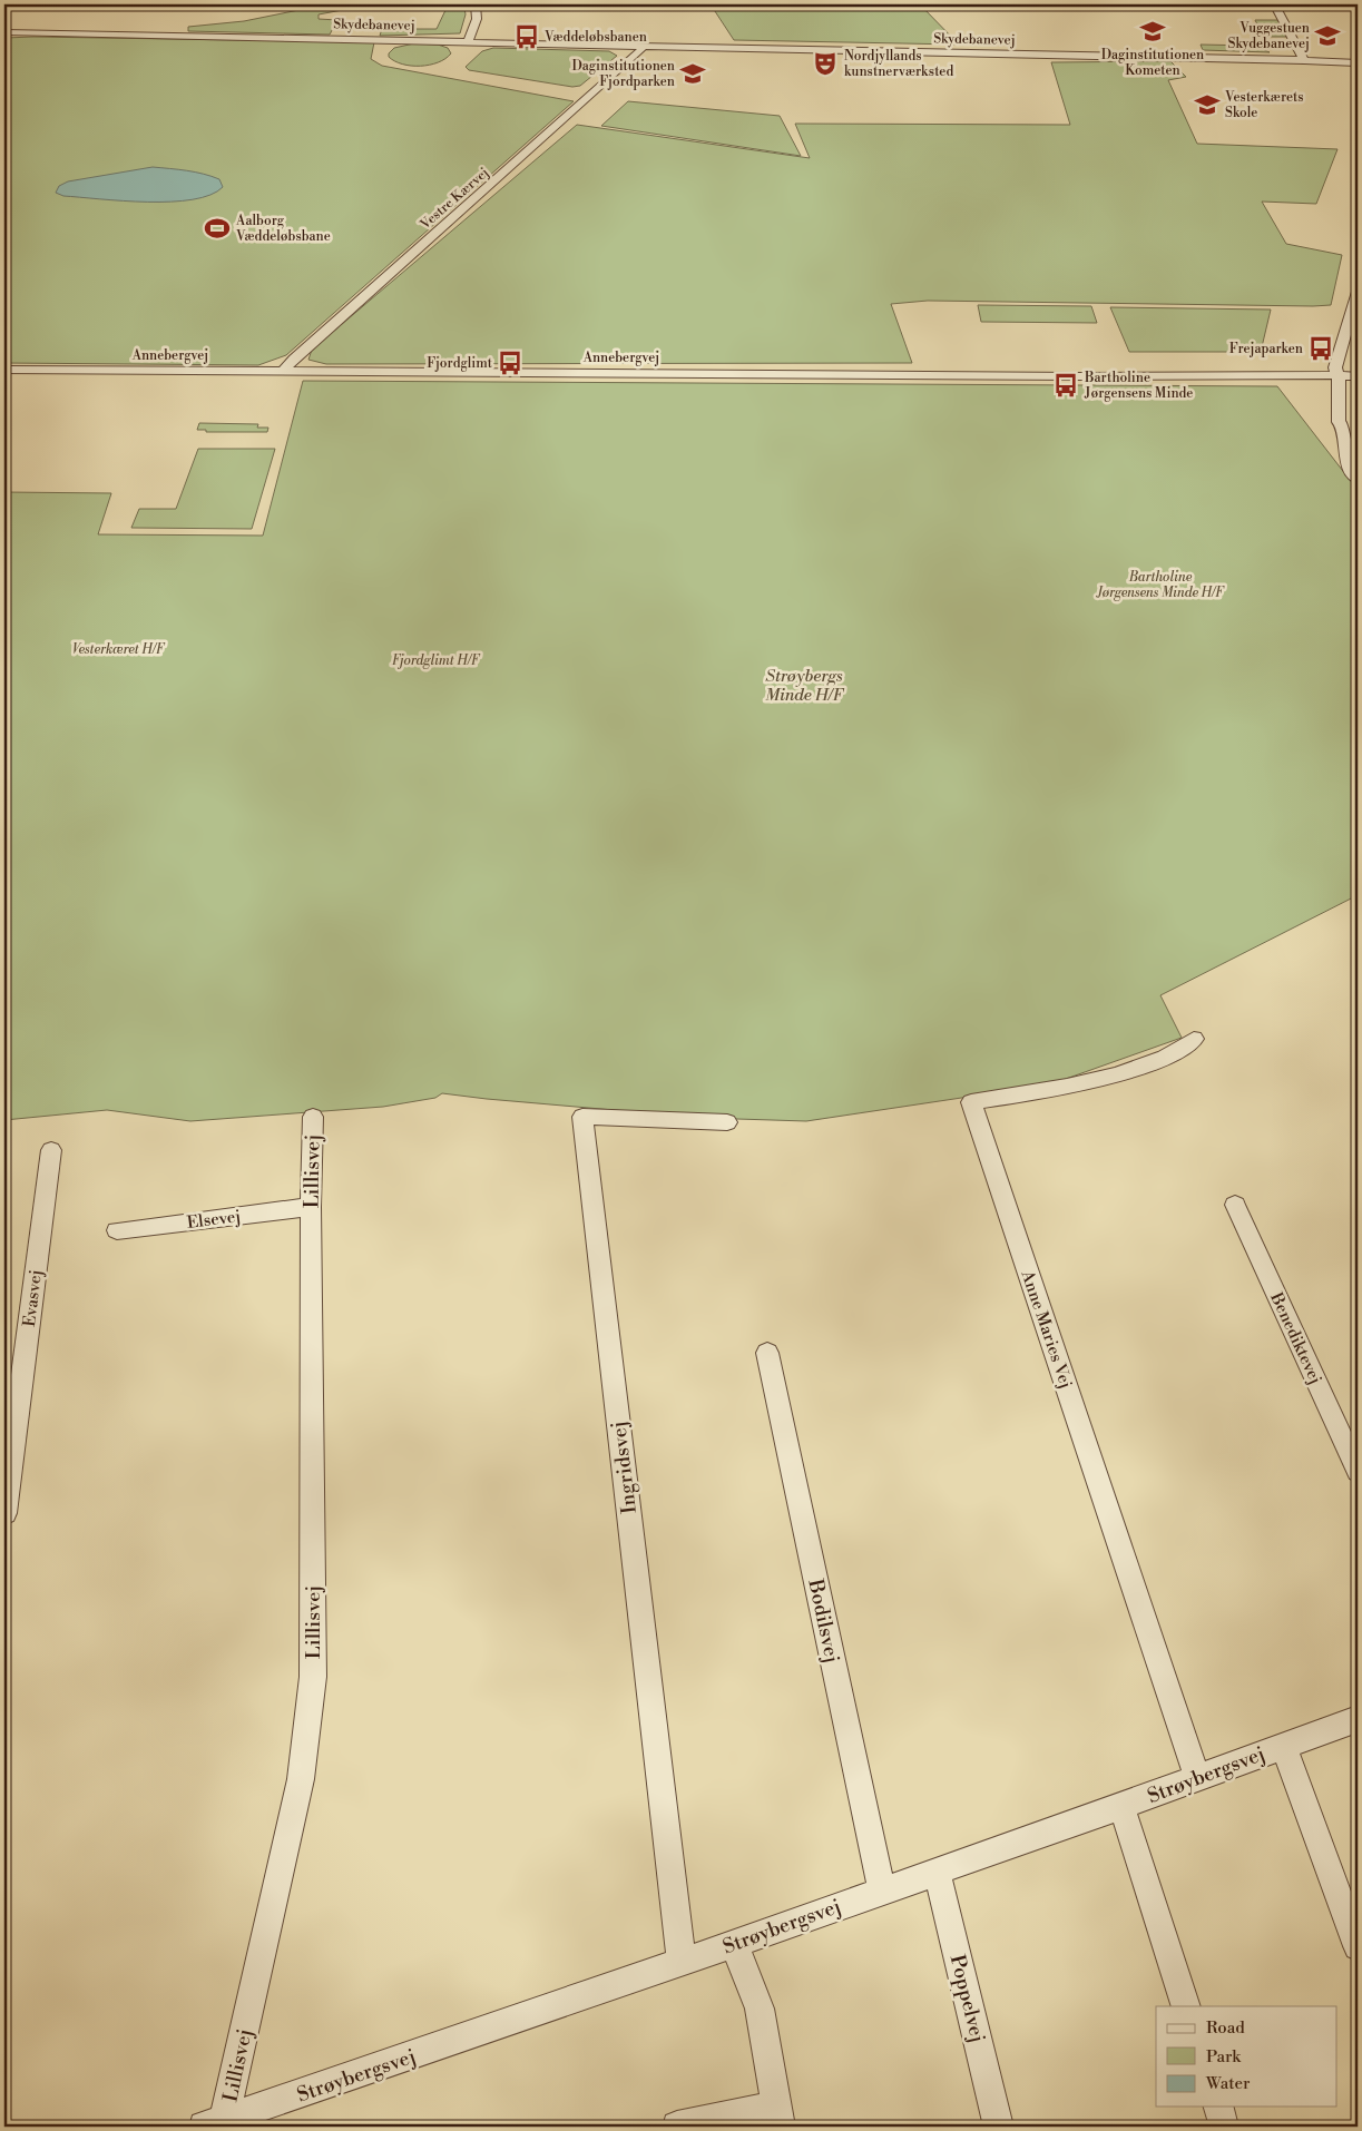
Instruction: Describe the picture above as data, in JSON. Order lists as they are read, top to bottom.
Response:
{
  "streets": {
    "street": [
      "Skydebanevej",
      "Vestre Kærvej",
      "Annebergvej",
      "Lillisvej",
      "Elsevej",
      "Evasvej",
      "Anne Maries Vej",
      "Benediktevej",
      "Ingridsvej",
      "Bodilsvej",
      "Strøybergsvej",
      "Poppelvej"
    ]
  },
  "crossings": [
    ["Skydebanevej", "Vestre Kærvej"],
    ["Vestre Kærvej", "Annebergvej"],
    ["Lillisvej", "Elsevej"],
    ["Lillisvej", "Strøybergsvej"],
    ["Anne Maries Vej", "Strøybergsvej"],
    ["Ingridsvej", "Strøybergsvej"],
    ["Bodilsvej", "Strøybergsvej"],
    ["Strøybergsvej", "Poppelvej"]
  ],
  "parks": [
    "Bartholine Jørgensens Minde H/F",
    "Vesterkæret H/F",
    "Fjordglimt H/F",
    "Strøybergs Minde H/F"
  ],
  "places": {
    "school or university": [
      "Daginstitutionen Kometen",
      "Vuggestuen Skydebanevej",
      "Daginstitutionen Fjordparken",
      "Vesterkærets Skole"
    ],
    "bus stop": [
      "Væddeløbsbanen",
      "Frejaparken",
      "Fjordglimt",
      "Bartholine Jørgensens Minde"
    ],
    "theatre": ["Nordjyllands kunstnerværksted"],
    "sports": ["Aalborg Væddeløbsbane"]
  },
  "legend": ["Road", "Park", "Water"]
}
